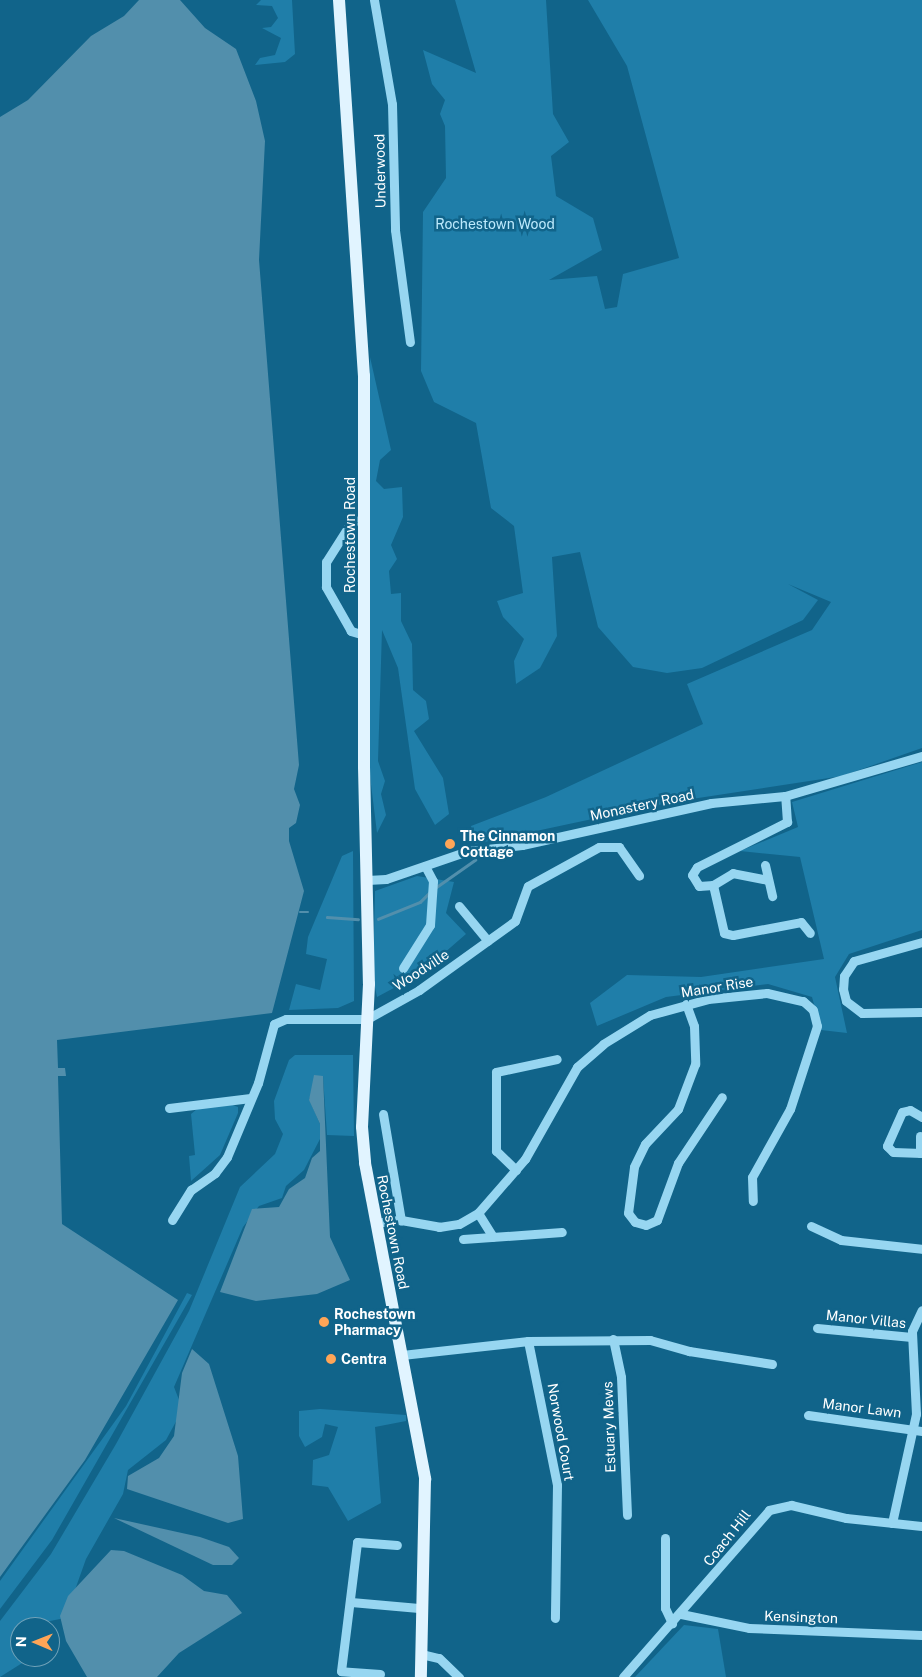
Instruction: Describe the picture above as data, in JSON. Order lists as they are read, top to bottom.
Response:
{
  "streets": {
    "main road": ["Rochestown Road"],
    "street": [
      "Underwood",
      "Monastery Road",
      "Woodville",
      "Manor Rise",
      "Manor Villas",
      "Manor Lawn",
      "Estuary Mews",
      "Norwood Court",
      "Coach Hill",
      "Kensington"
    ]
  },
  "crossings": [
    ["Rochestown Road", "Monastery Road"],
    ["Rochestown Road", "Woodville"],
    ["Coach Hill", "Kensington"]
  ],
  "parks": ["Rochestown Wood"],
  "places": ["The Cinnamon Cottage", "Rochestown Pharmacy", "Centra"],
  "north": "left"
}
